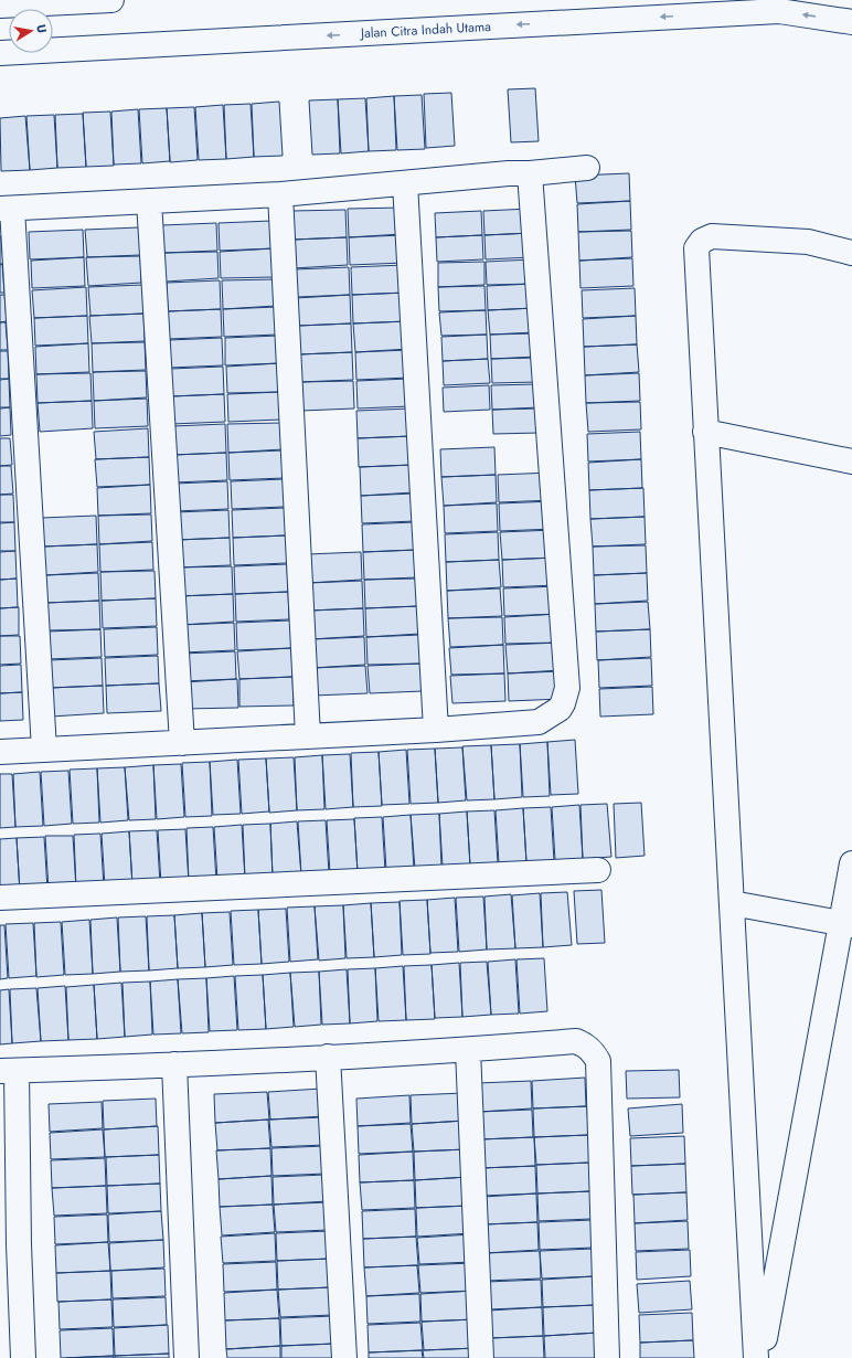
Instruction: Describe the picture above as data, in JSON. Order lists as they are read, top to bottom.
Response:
{
  "streets": {
    "street": ["Jalan Citra Indah Utama"]
  },
  "north": "right"
}
